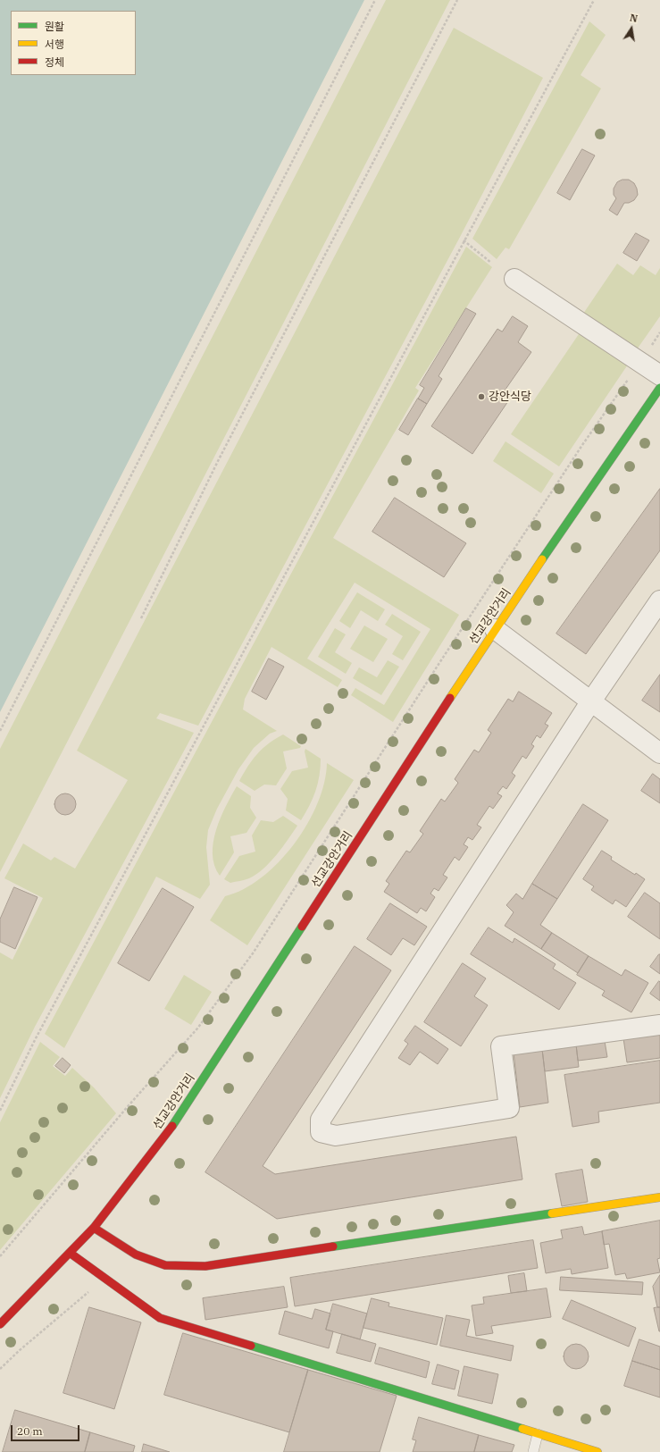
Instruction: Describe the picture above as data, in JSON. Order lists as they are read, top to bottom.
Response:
{
  "streets": {
    "street": ["선교강안거리"]
  },
  "places": ["강안식당"],
  "legend": ["원활", "서행", "정체"],
  "scale_bar": "20 m",
  "north": "top"
}
